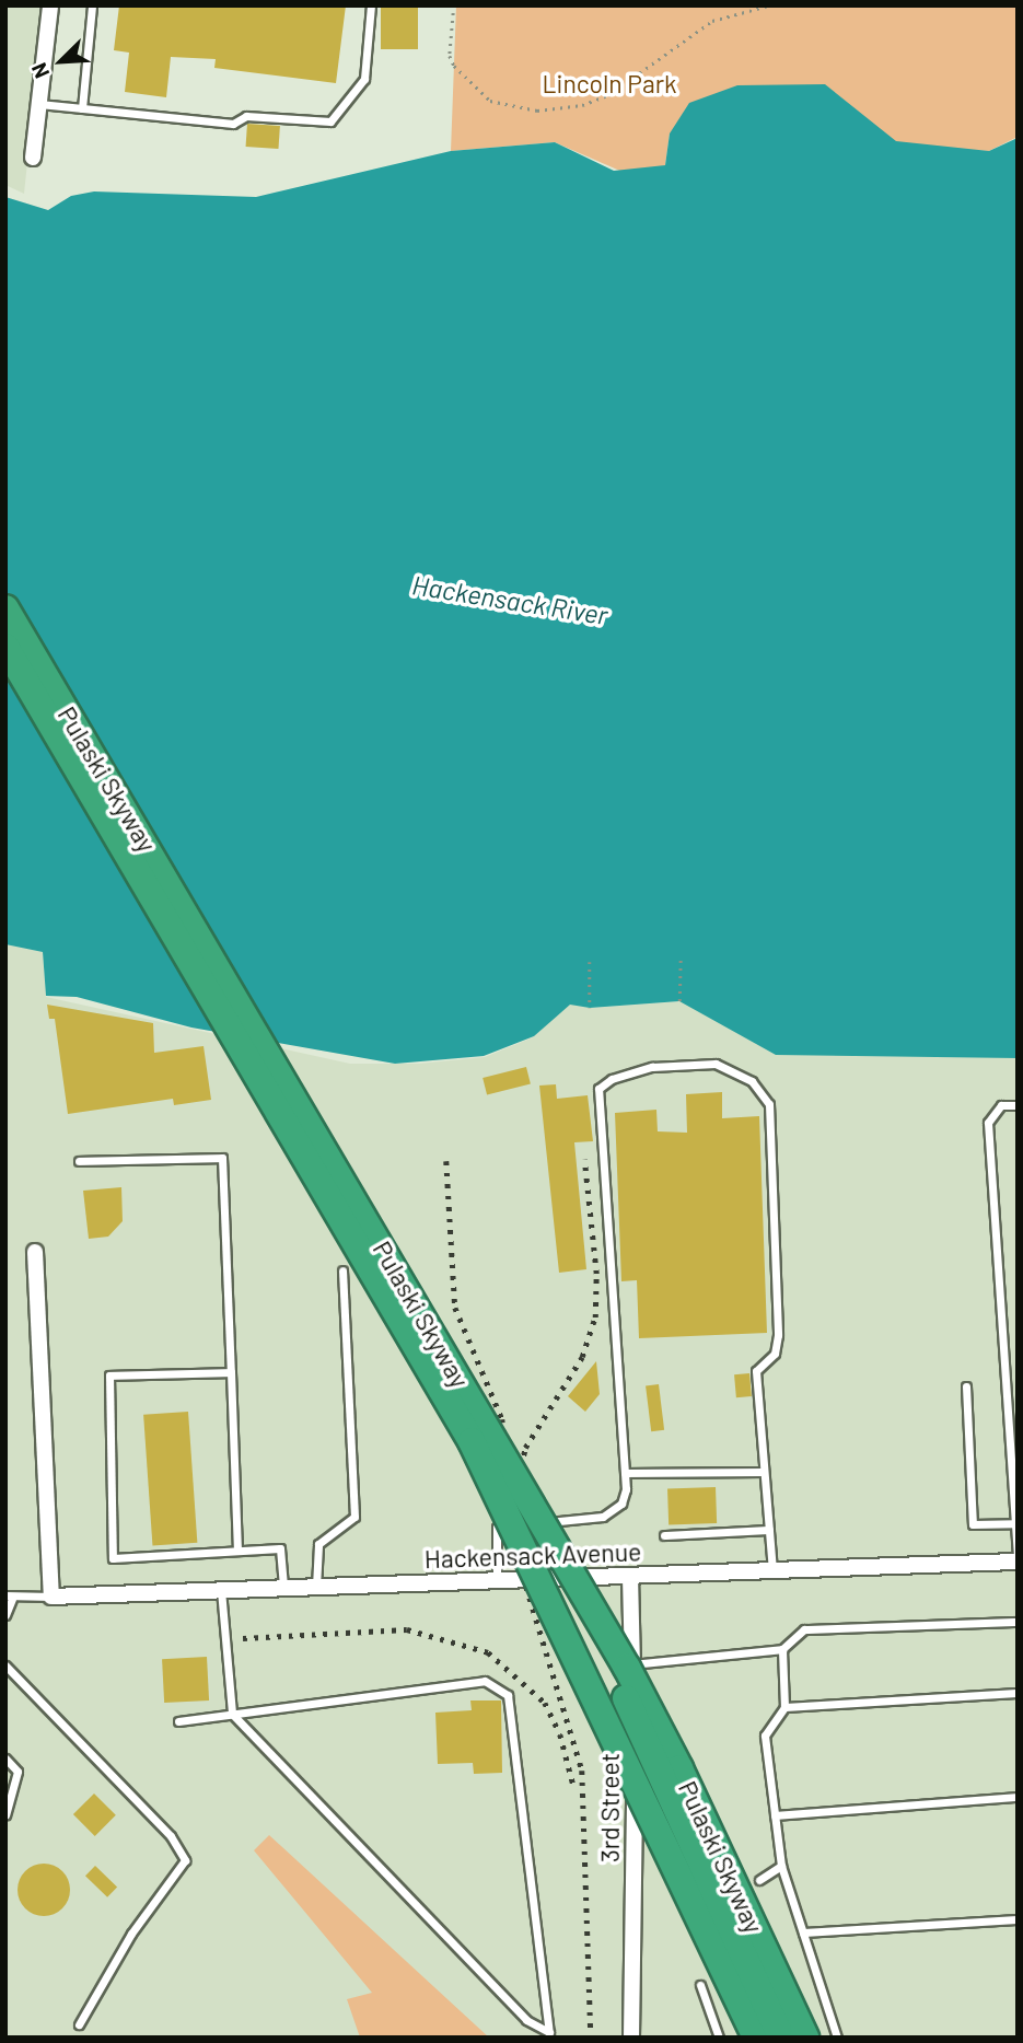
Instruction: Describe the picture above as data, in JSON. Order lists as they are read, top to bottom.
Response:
{
  "streets": {
    "highway": ["Pulaski Skyway"],
    "street": ["Hackensack Avenue", "3rd Street"]
  },
  "crossings": [
    ["Hackensack Avenue", "3rd Street"]
  ],
  "water": ["Hackensack River"],
  "parks": ["Lincoln Park"],
  "north": "bottom left"
}
